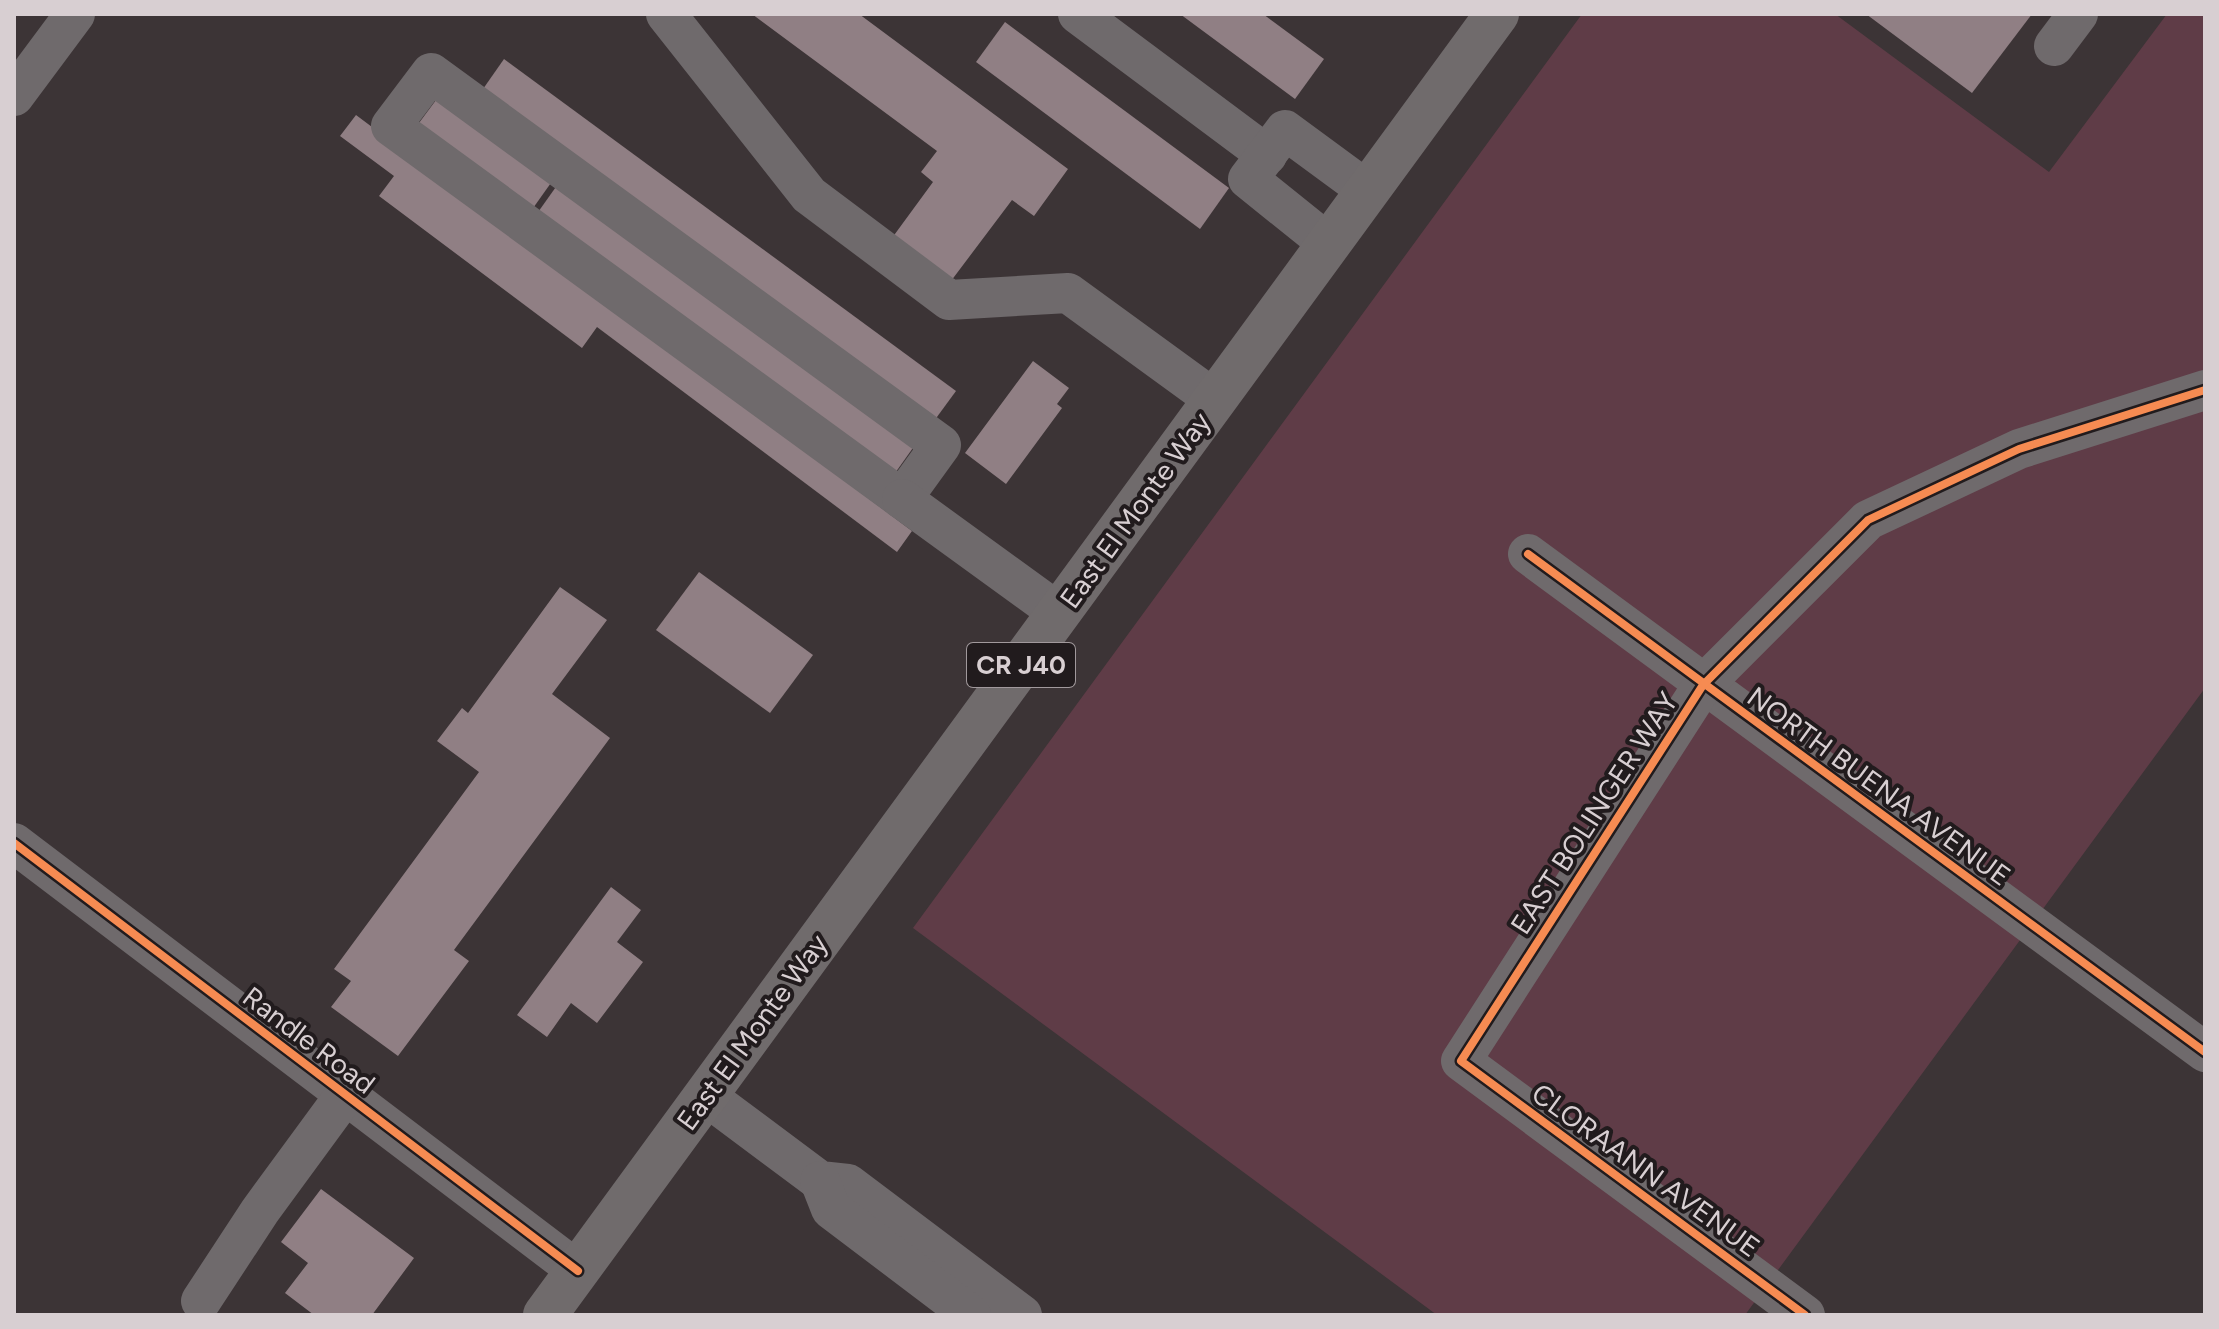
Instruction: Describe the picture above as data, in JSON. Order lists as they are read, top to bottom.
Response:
{
  "streets": {
    "main road": ["East El Monte Way", "CR J40"],
    "street": [
      "NORTH BUENA AVENUE",
      "EAST BOLINGER WAY",
      "Randle Road",
      "CLORAANN AVENUE"
    ]
  },
  "crossings": [
    ["East El Monte Way", "Randle Road"],
    ["NORTH BUENA AVENUE", "EAST BOLINGER WAY"],
    ["EAST BOLINGER WAY", "CLORAANN AVENUE"]
  ]
}
